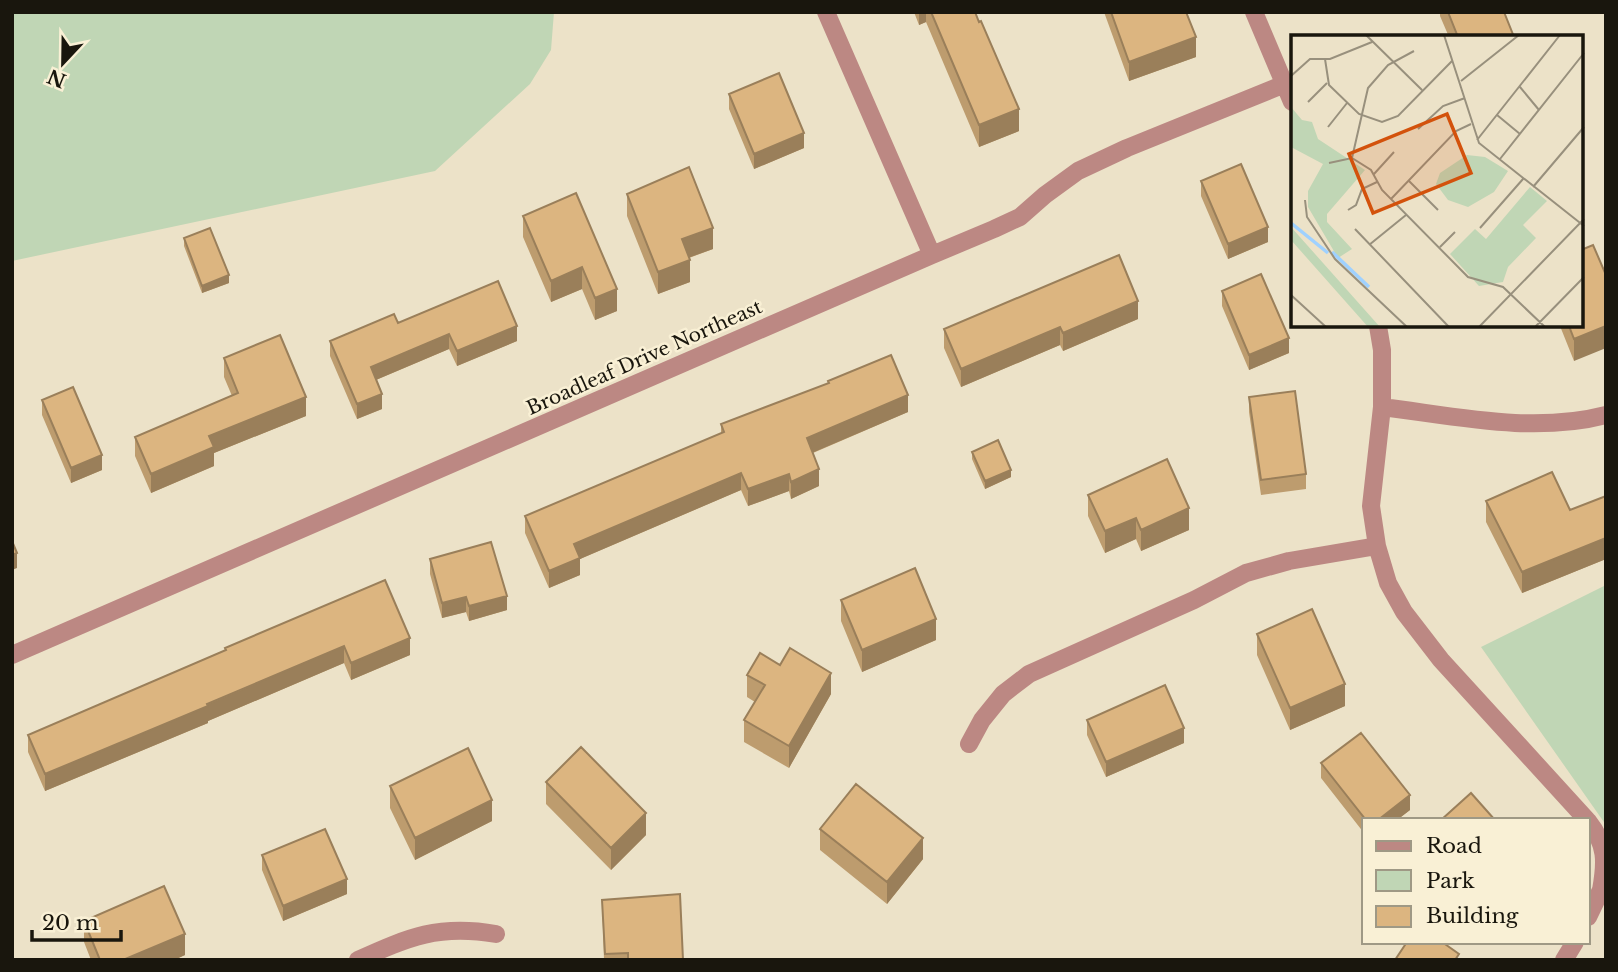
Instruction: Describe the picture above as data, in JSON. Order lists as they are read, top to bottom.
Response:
{
  "streets": {
    "street": ["Broadleaf Drive Northeast"]
  },
  "legend": ["Road", "Park", "Building"],
  "scale_bar": "20 m",
  "north": "bottom"
}
